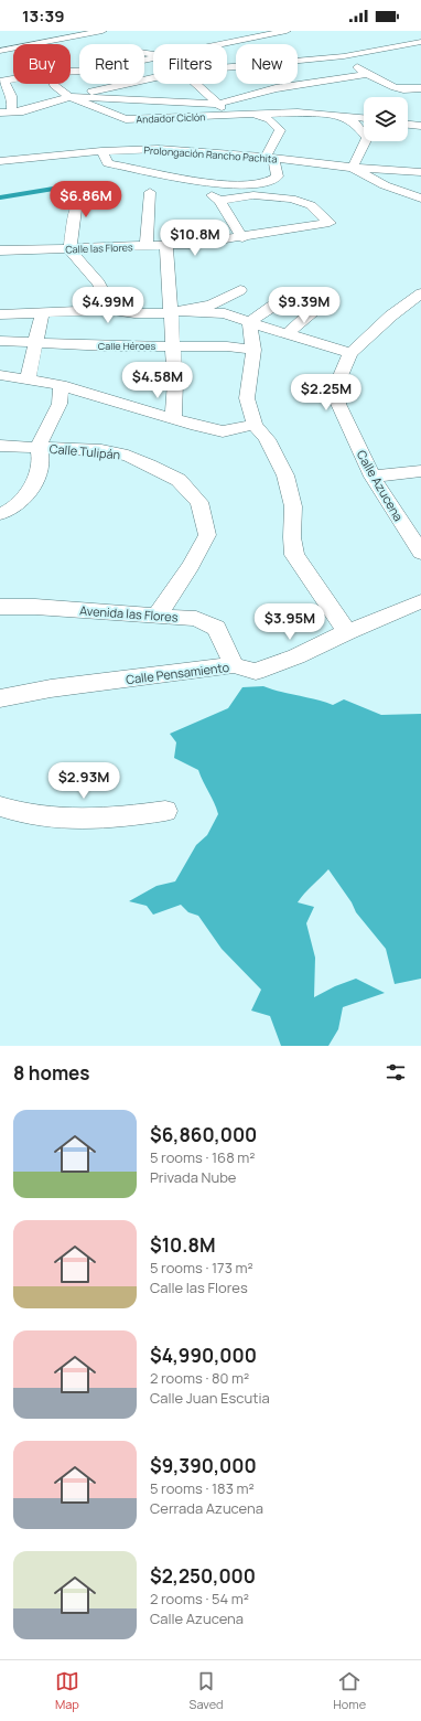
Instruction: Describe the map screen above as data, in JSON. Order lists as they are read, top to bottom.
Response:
{
  "streets": {
    "street": [
      "Andador Ciclón",
      "Prolongación Rancho Pachita",
      "Calle las Flores",
      "Calle Héroes",
      "Calle Tulipán",
      "Calle Azucena",
      "Avenida las Flores",
      "Calle Pensamiento"
    ]
  },
  "crossings": [
    ["Calle Tulipán", "Avenida las Flores"],
    ["Avenida las Flores", "Calle Pensamiento"]
  ],
  "page": {
    "status": "13:39",
    "chip": [
      "Buy",
      "Rent",
      "Filters",
      "New"
    ],
    "price": [
      "$6.86M",
      "$10.8M",
      "$4.99M",
      "$9.39M",
      "$4.58M",
      "$2.25M",
      "$3.95M",
      "$2.93M"
    ],
    "heading": "8 homes",
    "list": [
      {
        "name": "$6,860,000",
        "note": "5 rooms · 168 m² · Privada Nube"
      },
      {
        "name": "$10.8M",
        "note": "5 rooms · 173 m² · Calle las Flores"
      },
      {
        "name": "$4,990,000",
        "note": "2 rooms · 80 m² · Calle Juan Escutia"
      },
      {
        "name": "$9,390,000",
        "note": "5 rooms · 183 m² · Cerrada Azucena"
      },
      {
        "name": "$2,250,000",
        "note": "2 rooms · 54 m² · Calle Azucena"
      }
    ],
    "tabs": ["Map", "Saved", "Home"]
  }
}
